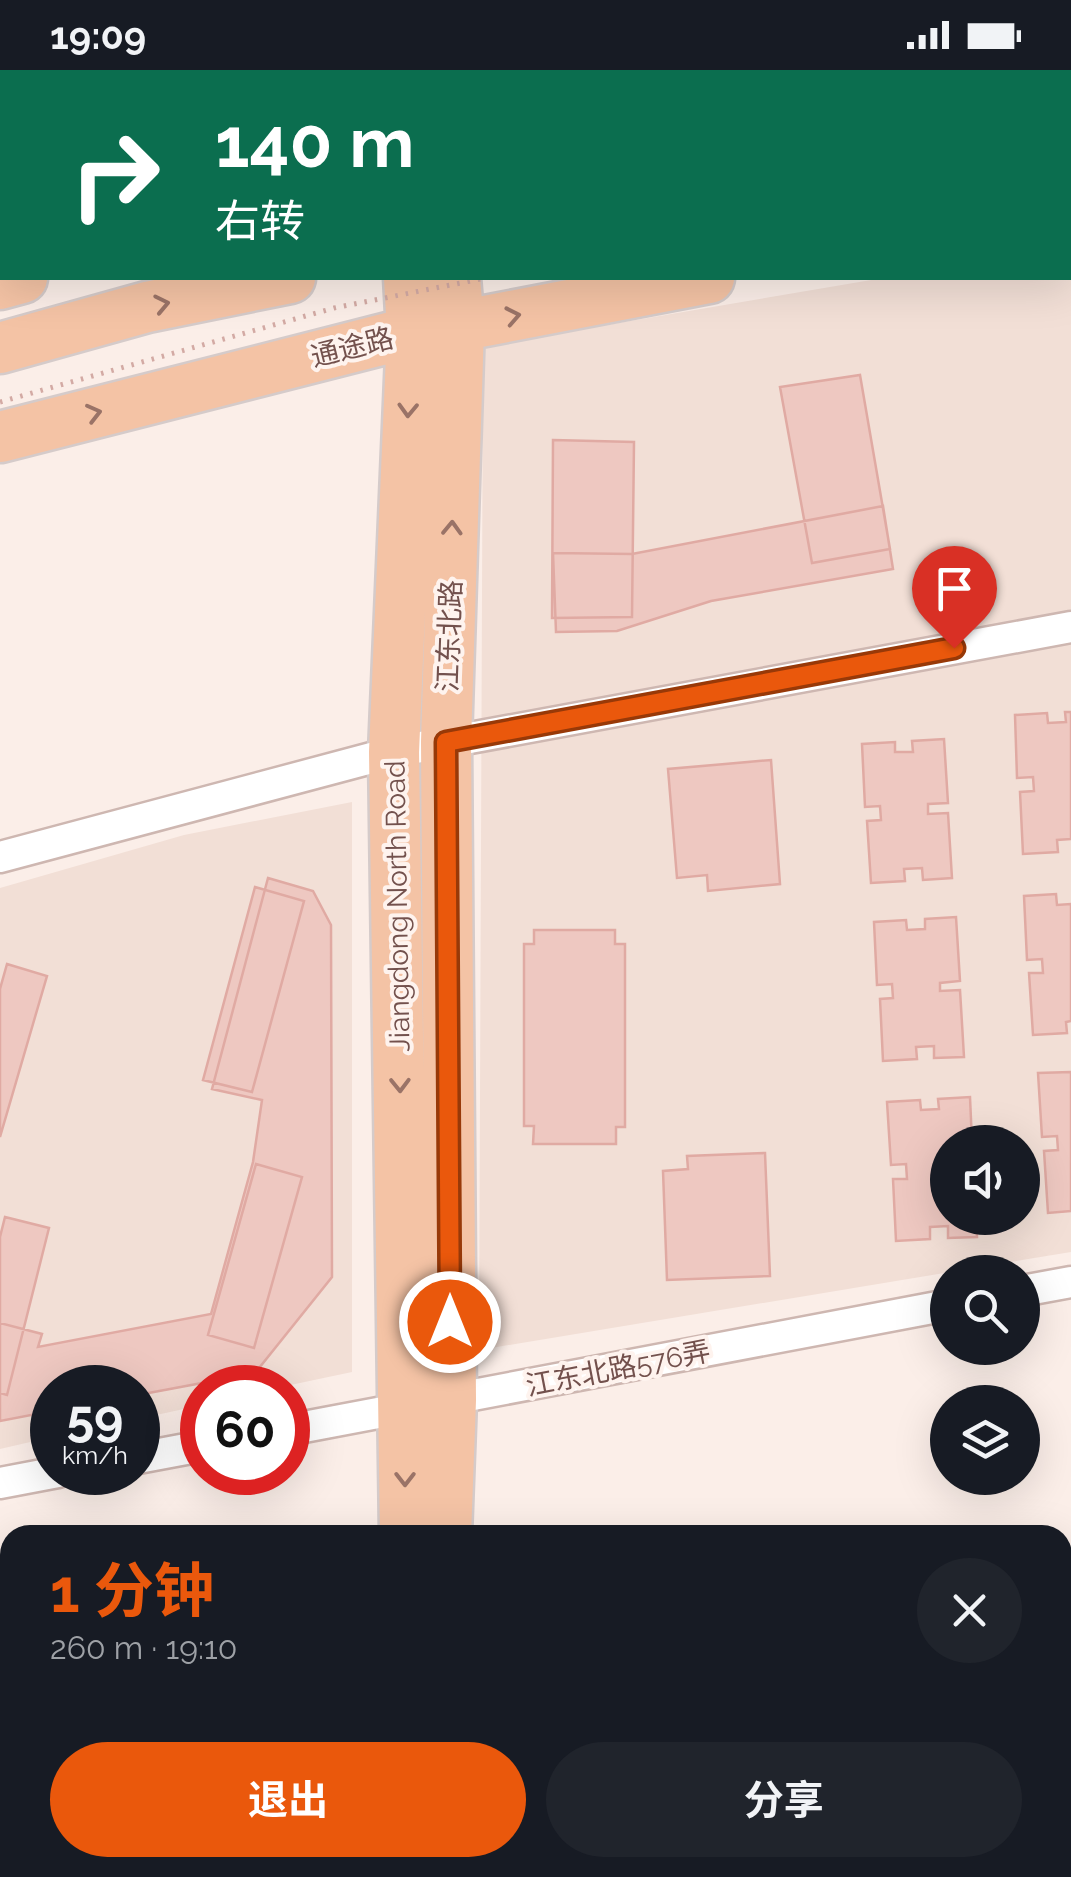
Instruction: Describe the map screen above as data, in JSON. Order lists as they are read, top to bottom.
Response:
{
  "streets": {
    "main road": ["通途路", "江东北路", "Jiangdong North Road"],
    "street": ["江东北路576弄"]
  },
  "crossings": [
    ["通途路", "江东北路"],
    ["通途路", "Jiangdong North Road"],
    ["江东北路", "Jiangdong North Road"],
    ["江东北路", "江东北路576弄"],
    ["Jiangdong North Road", "江东北路576弄"]
  ],
  "one_way": ["Jiangdong North Road"],
  "page": {
    "status": "19:09",
    "turn": ["140 m", "右转"],
    "speed": "59 km/h",
    "limit": "60",
    "heading": ["1 分钟", "260 m · 19:10"],
    "buttons": ["退出", "分享"]
  }
}
